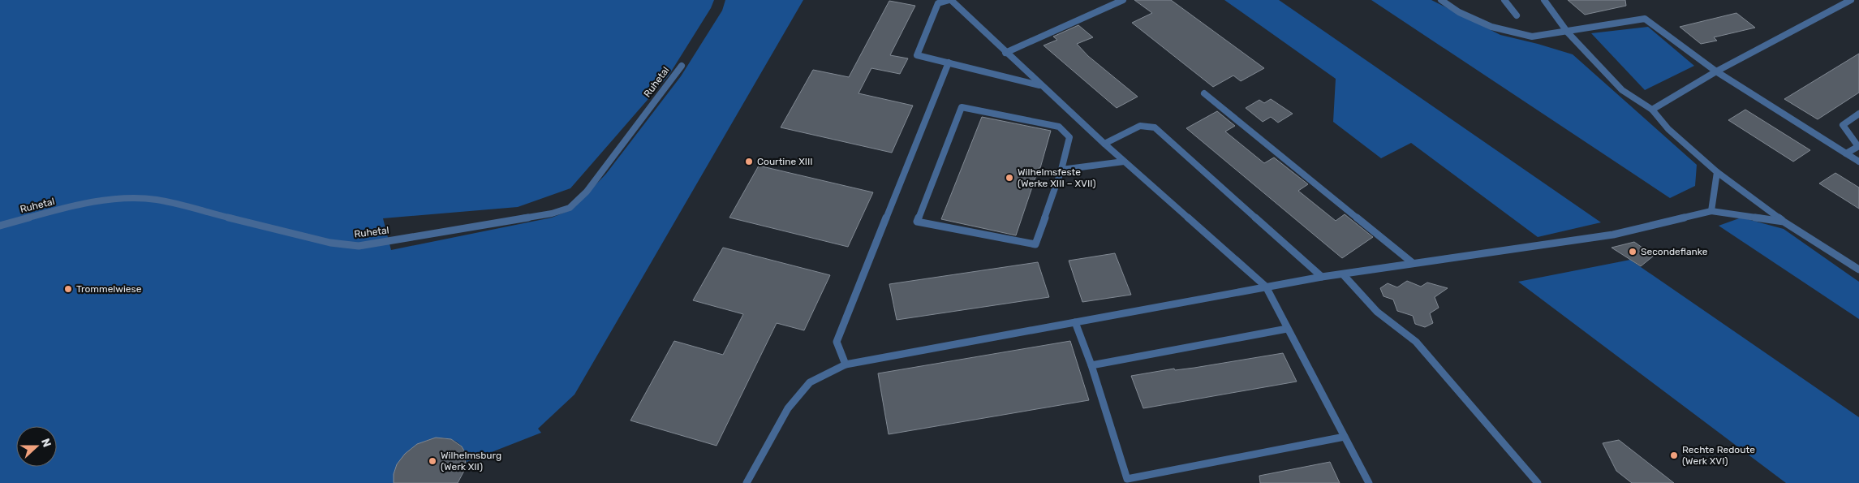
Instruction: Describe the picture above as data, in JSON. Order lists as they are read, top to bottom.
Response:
{
  "streets": {
    "lane": ["Ruhetal"]
  },
  "places": [
    "Courtine XIII",
    "Wilhelmsfeste (Werke XIII – XVII)",
    "Secondeflanke",
    "Trommelwiese",
    "Rechte Redoute (Werk XVI)",
    "Wilhelmsburg (Werk XII)"
  ],
  "north": "right"
}
